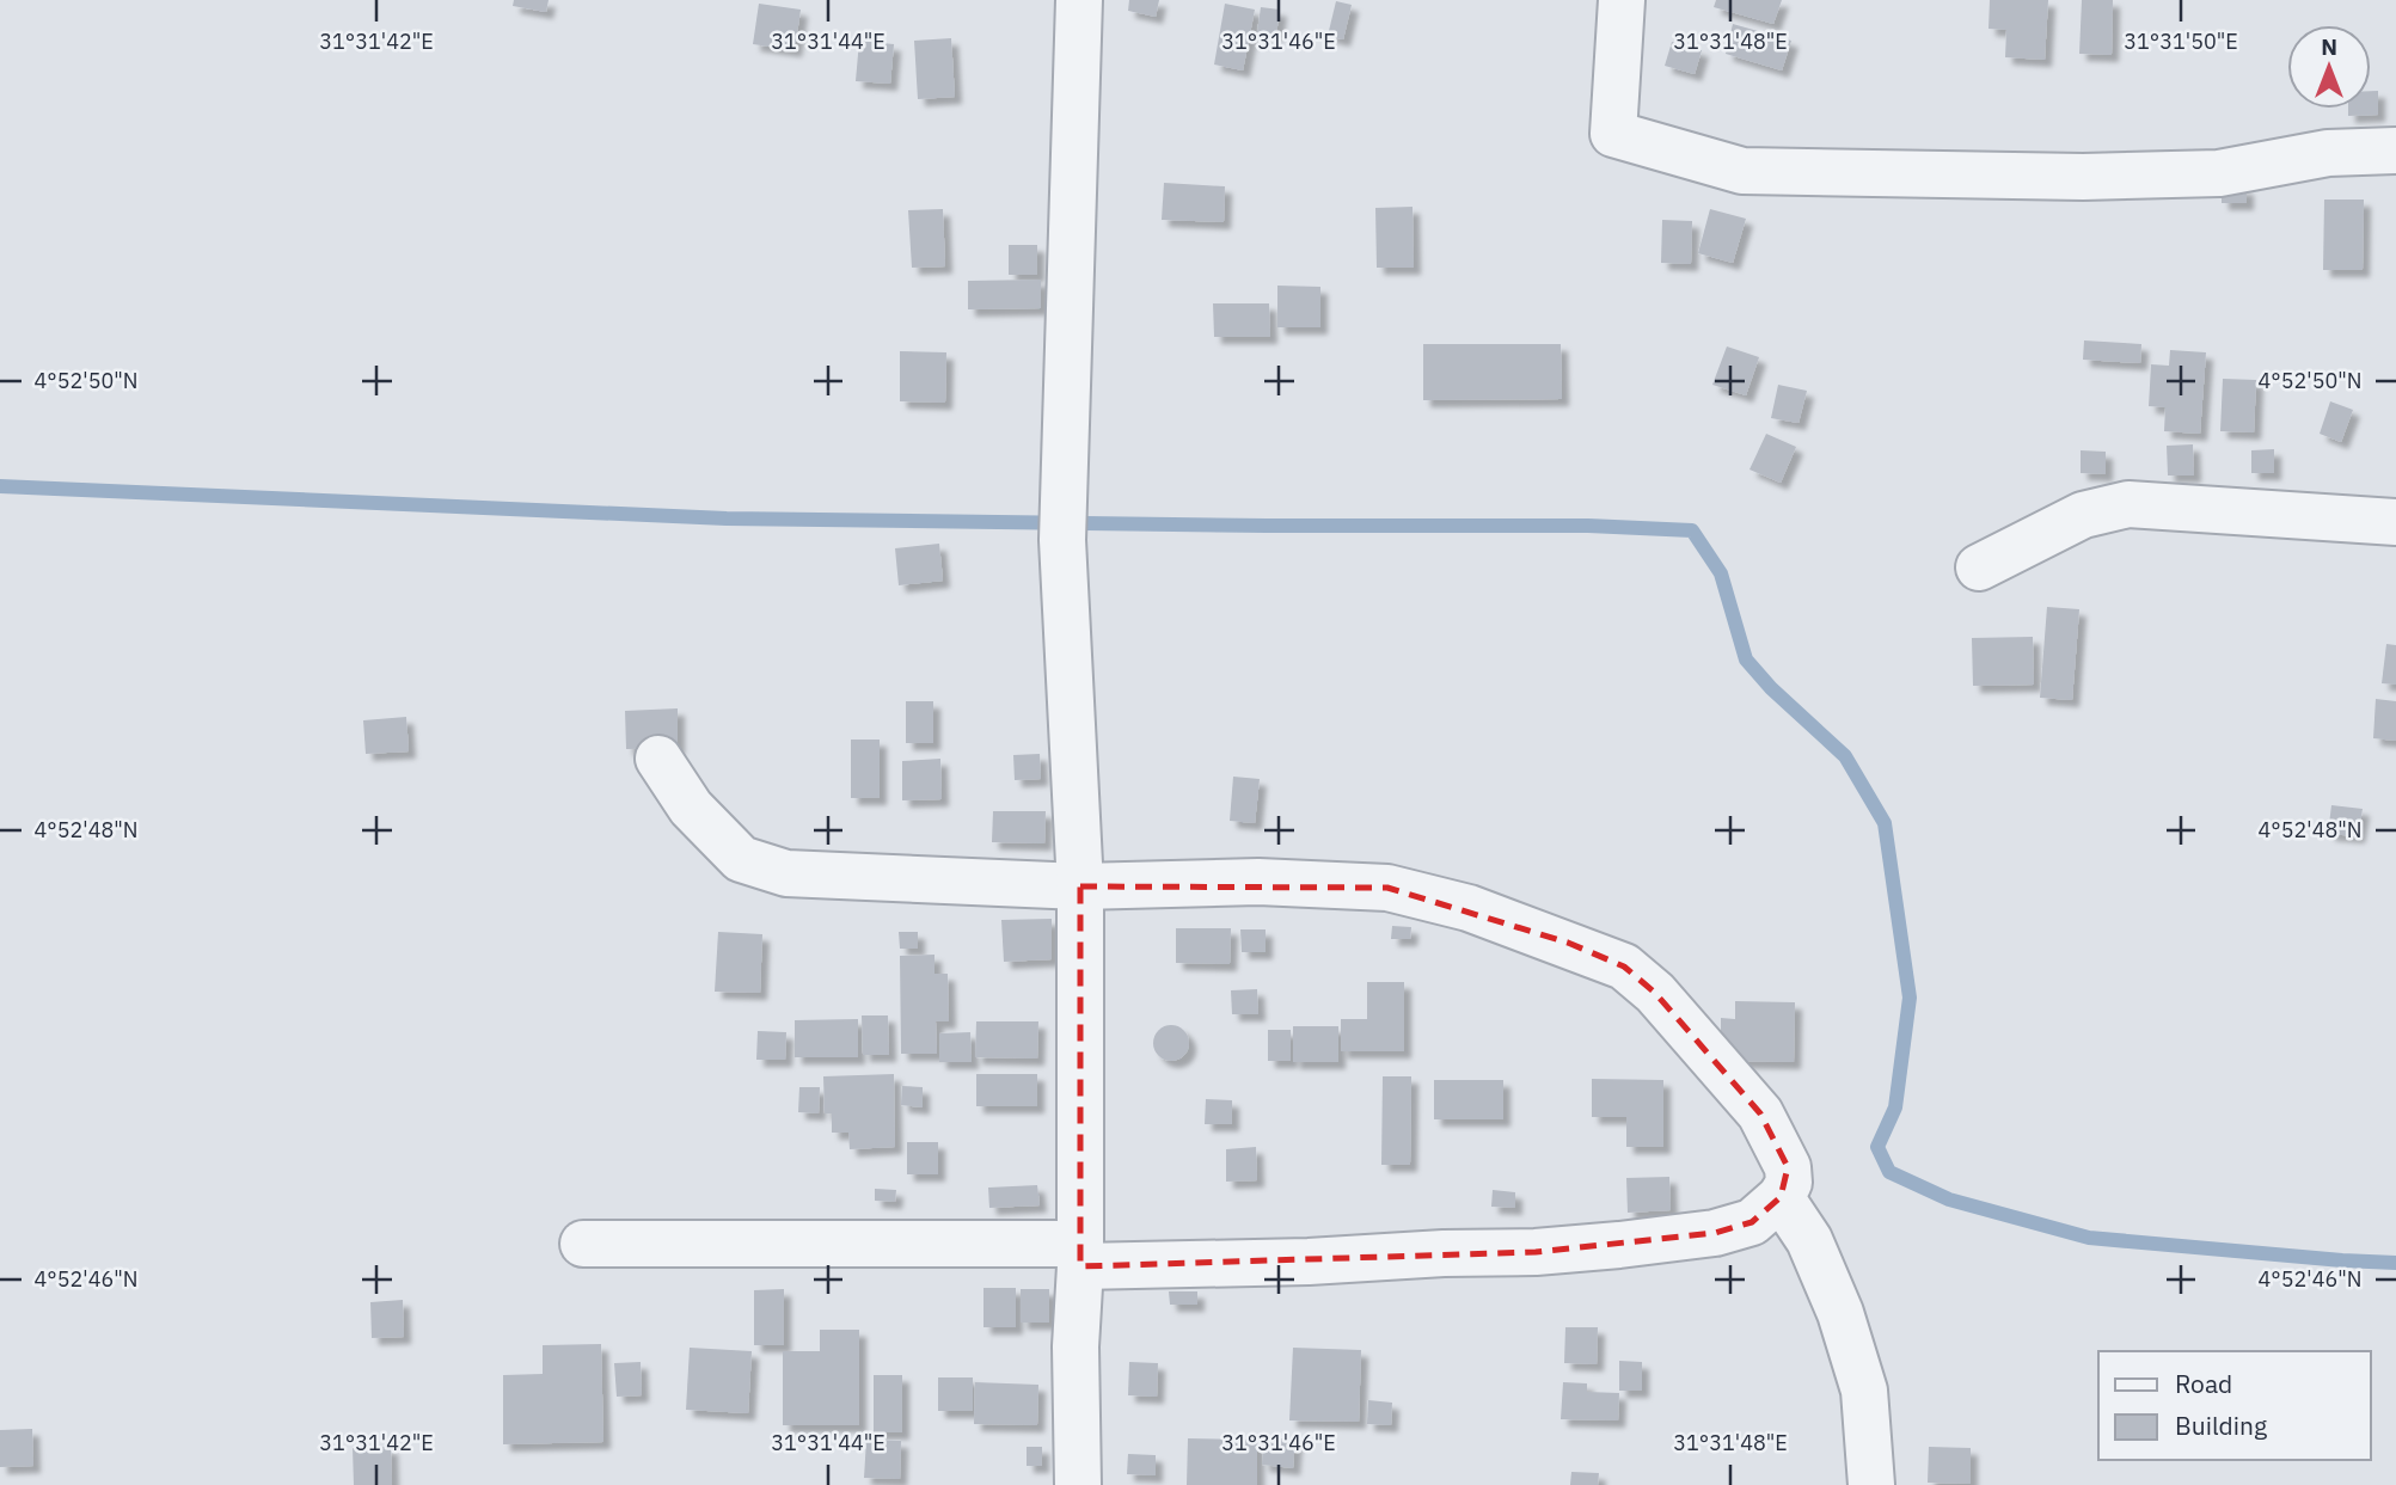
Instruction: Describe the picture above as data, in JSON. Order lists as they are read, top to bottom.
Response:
{
  "legend": ["Road", "Building"],
  "north": "top",
  "coordinates": [
    "31°31'42\"E",
    "31°31'44\"E",
    "31°31'46\"E",
    "31°31'48\"E",
    "31°31'50\"E",
    "4°52'50\"N",
    "4°52'48\"N",
    "4°52'46\"N"
  ]
}
